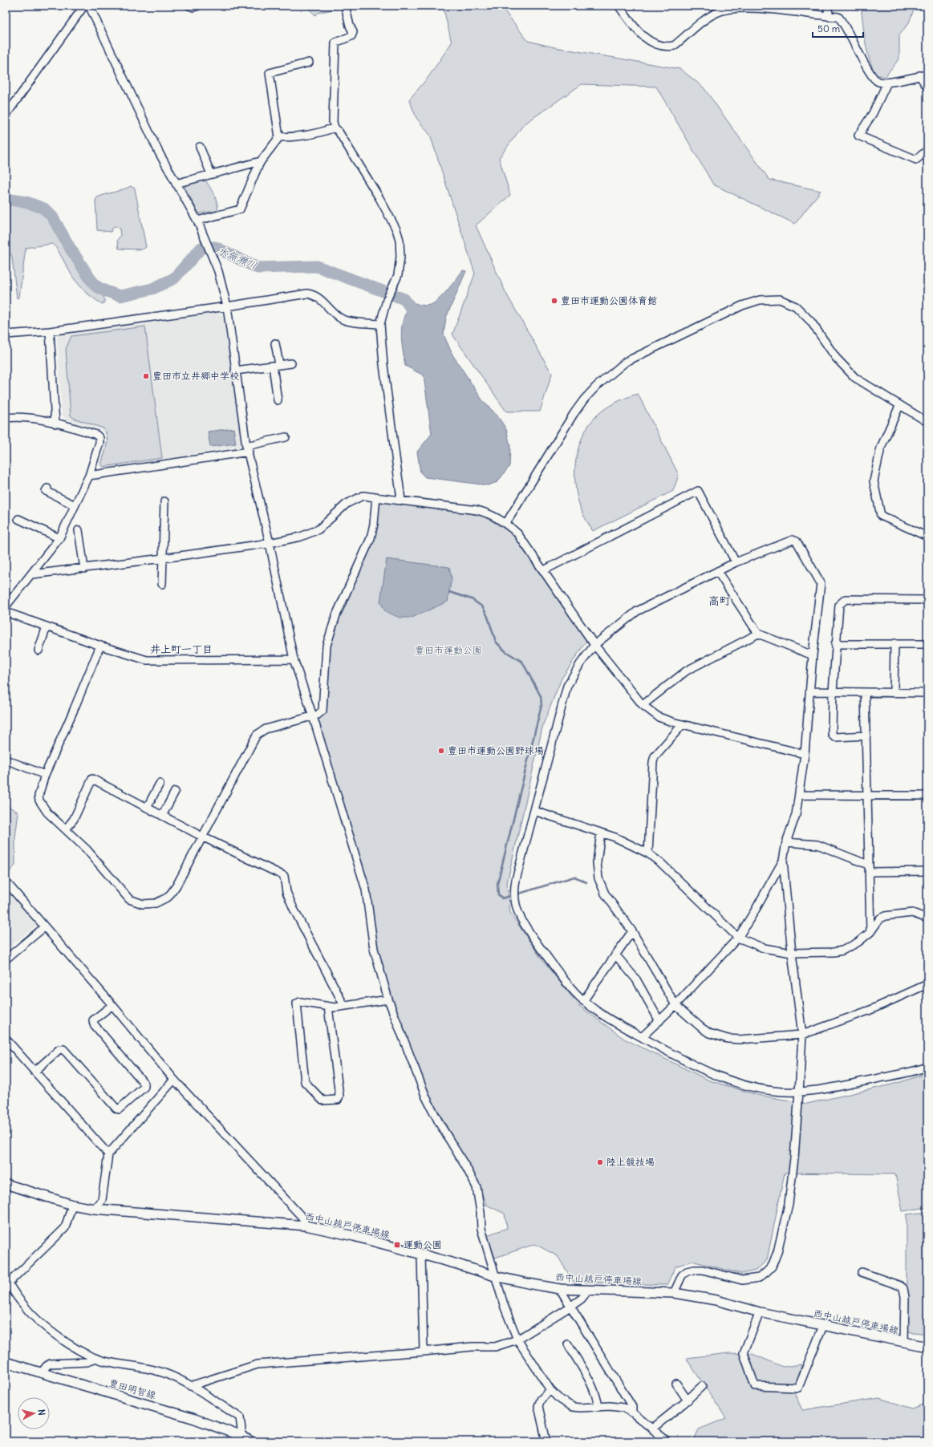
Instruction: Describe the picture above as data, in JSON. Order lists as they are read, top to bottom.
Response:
{
  "streets": {
    "main road": ["西中山越戸停車場線", "豊田明智線"]
  },
  "districts": ["高町", "井上町一丁目"],
  "water": ["水無瀬川"],
  "parks": ["豊田市運動公園"],
  "places": {
    "other": [
      "豊田市運動公園体育館",
      "豊田市立井郷中学校",
      "豊田市運動公園野球場",
      "陸上競技場"
    ],
    "transit": ["運動公園"]
  },
  "scale_bar": "50 m",
  "north": "right"
}
